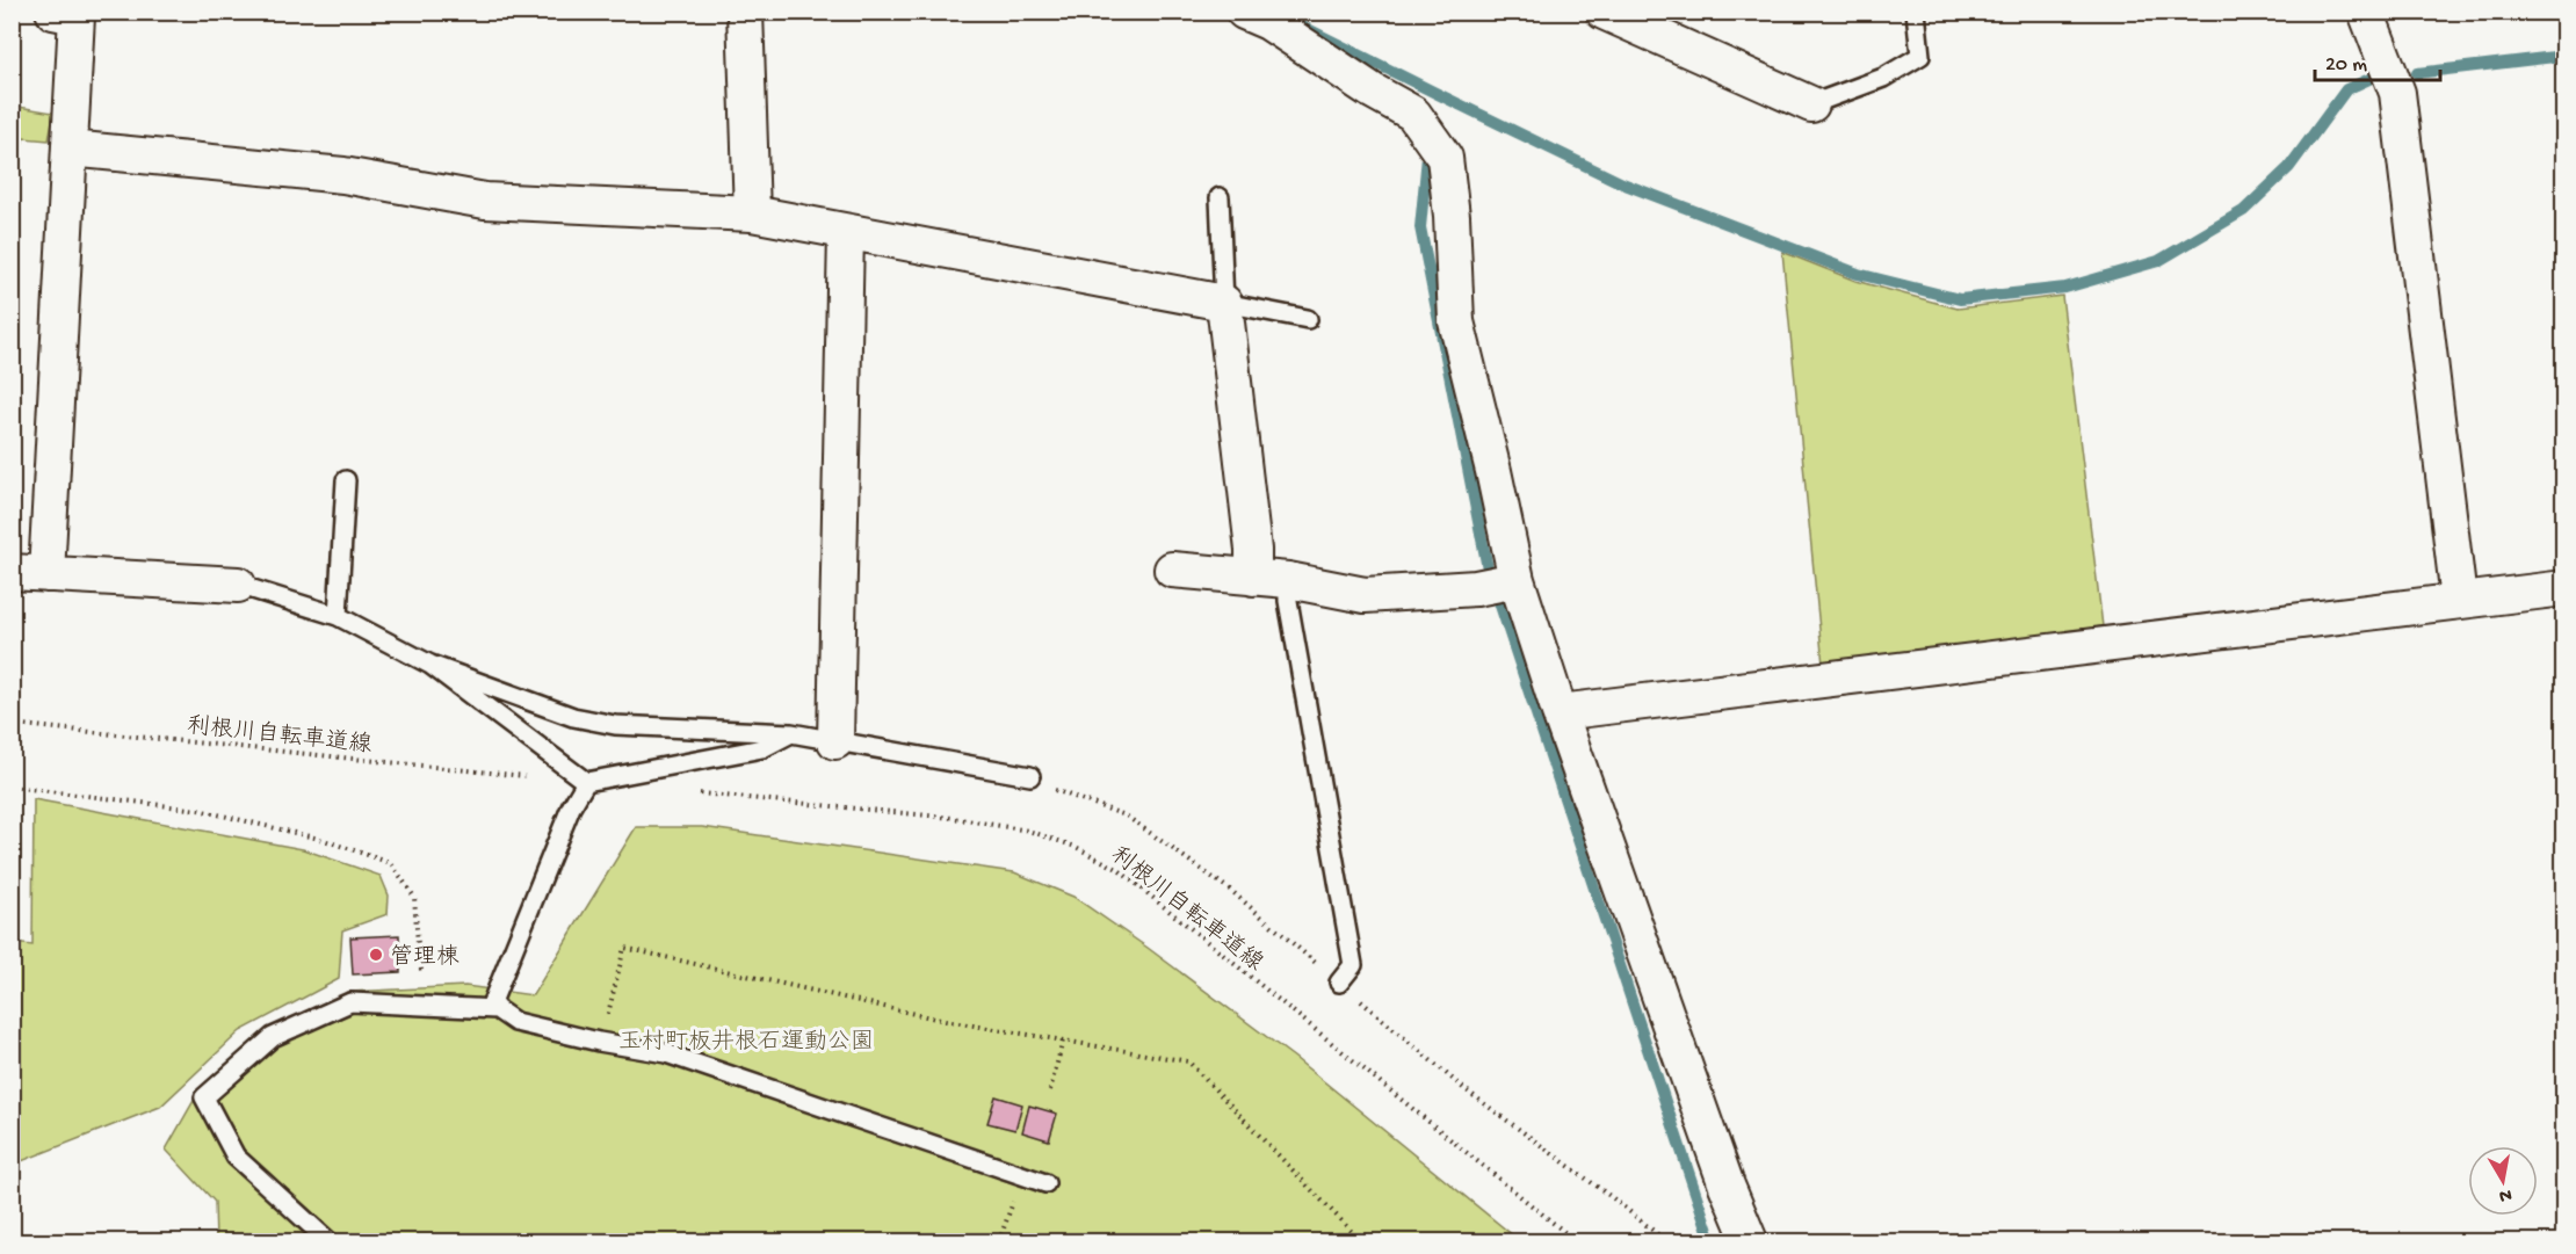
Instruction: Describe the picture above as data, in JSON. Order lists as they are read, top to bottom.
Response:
{
  "streets": {
    "path": ["利根川自転車道線"]
  },
  "parks": ["玉村町板井根石運動公園"],
  "places": ["管理棟"],
  "scale_bar": "20 m",
  "north": "bottom"
}
